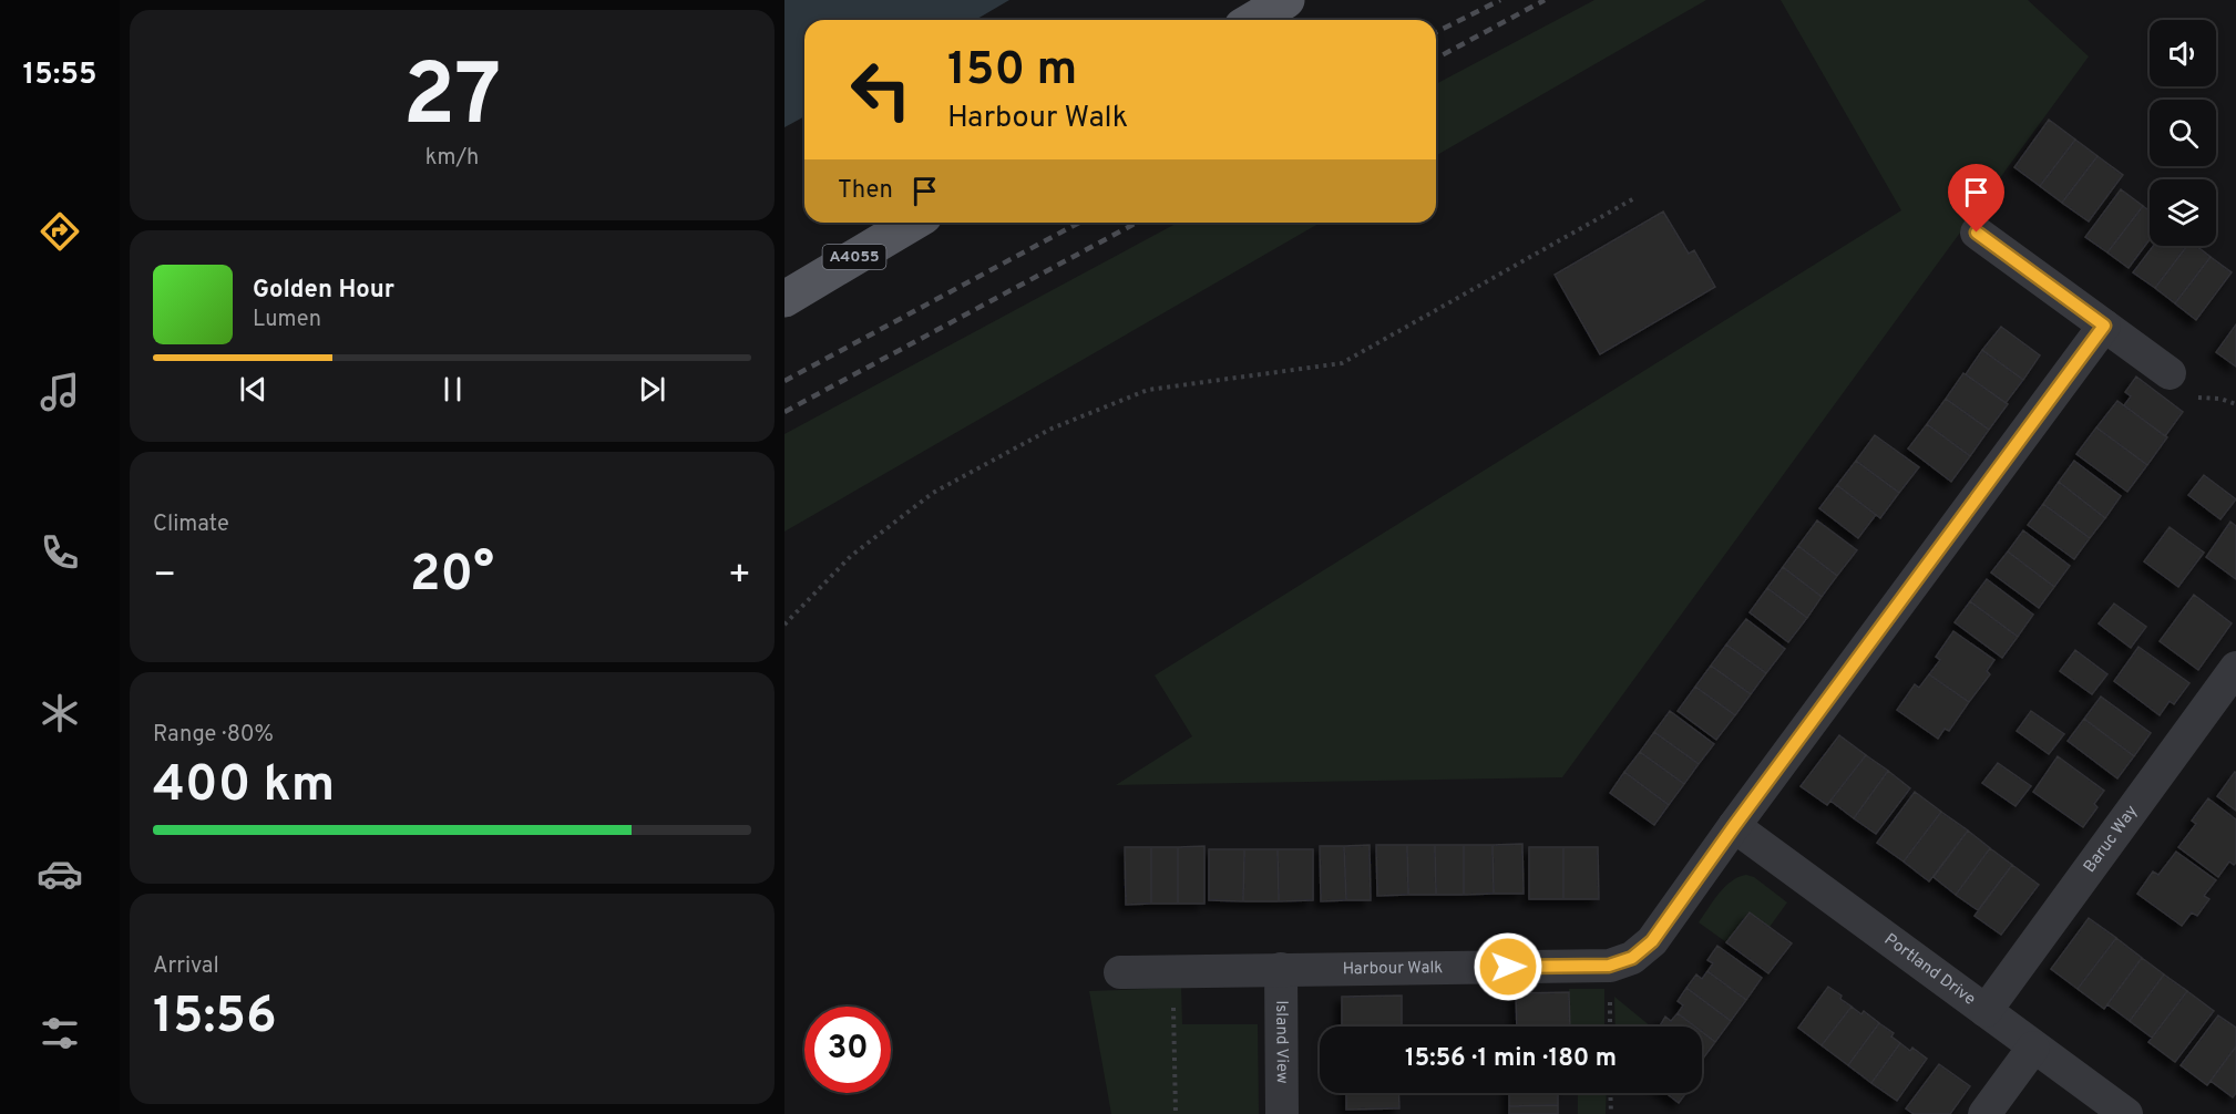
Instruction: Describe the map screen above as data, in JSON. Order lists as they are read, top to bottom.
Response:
{
  "streets": {
    "main road": ["A4055"],
    "street": [
      "Baruc Way",
      "Harbour Walk",
      "Portland Drive",
      "Island View"
    ]
  },
  "crossings": [
    ["Baruc Way", "Portland Drive"],
    ["Harbour Walk", "Portland Drive"],
    ["Harbour Walk", "Island View"]
  ],
  "page": {
    "tabs": "15:55",
    "tile": [
      ["27", "km/h"],
      "Climate",
      ["Range · 80%", "400 km"],
      ["Arrival", "15:56"]
    ],
    "turn": ["150 m", "Harbour Walk"],
    "then": "Then",
    "song": ["Golden Hour", "Lumen"],
    "heat": ["−", "20°", "+"],
    "limit": "30",
    "trip": "15:56 · 1 min · 180 m"
  }
}
